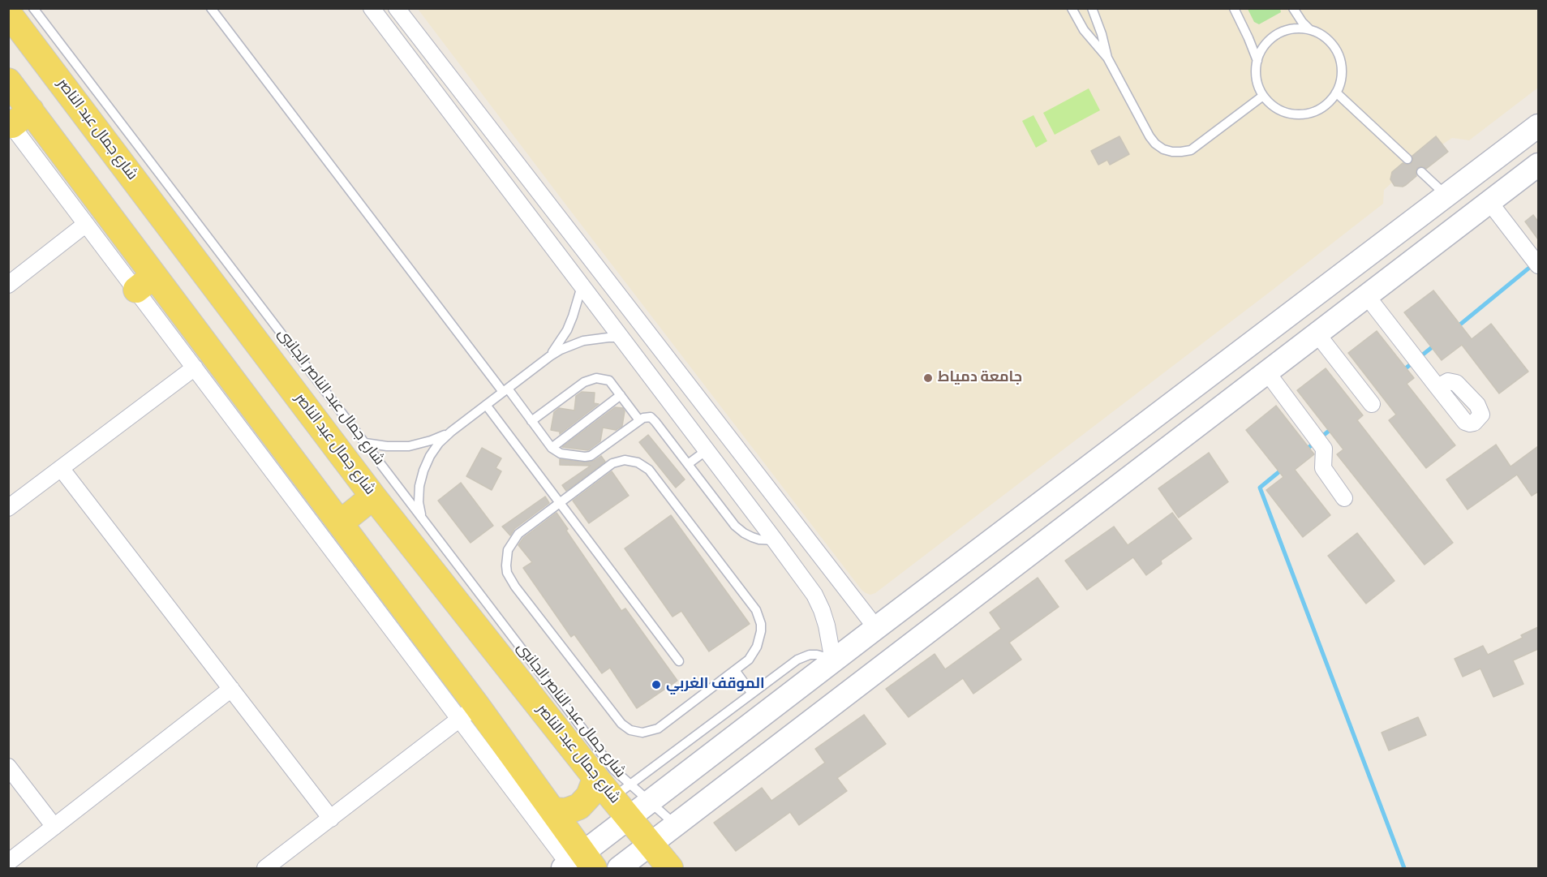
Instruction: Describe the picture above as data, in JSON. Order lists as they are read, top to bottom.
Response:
{
  "streets": {
    "main road": ["شارع جمال عبد الناصر"],
    "lane": ["شارع جمال عبد الناصر الجانبى"]
  },
  "crossings": [
    ["شارع جمال عبد الناصر", "شارع جمال عبد الناصر الجانبى"]
  ],
  "places": ["جامعة دمياط", "الموقف الغربي"]
}
